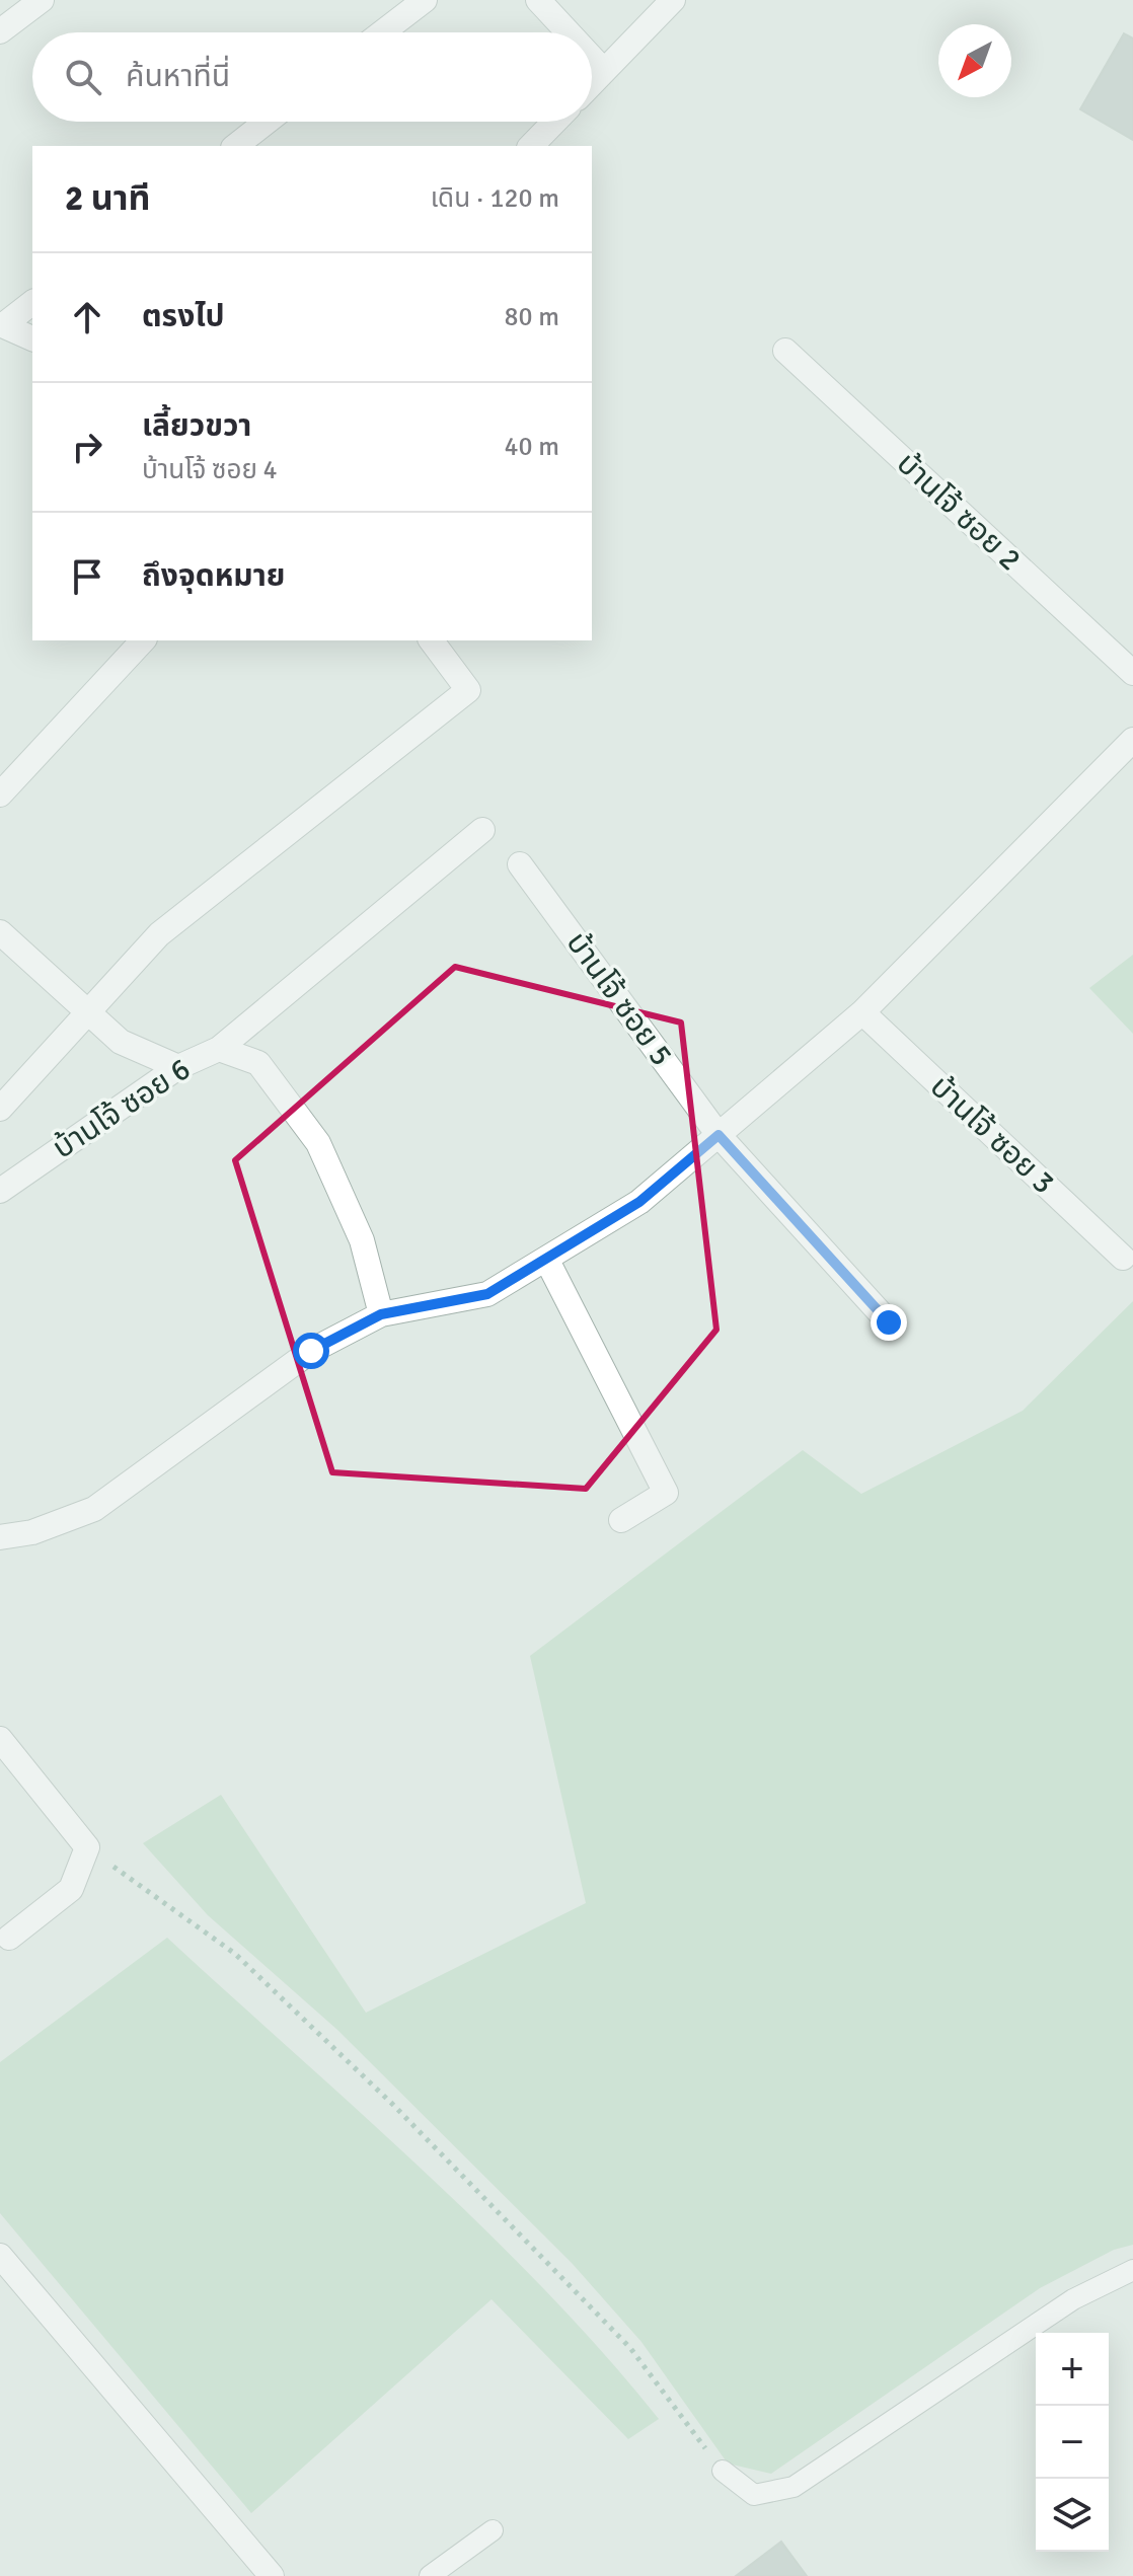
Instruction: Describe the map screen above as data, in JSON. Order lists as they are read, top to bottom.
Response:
{
  "streets": {
    "street": [
      "บ้านโจ้ ซอย 2",
      "บ้านโจ้ ซอย 5",
      "บ้านโจ้ ซอย 6",
      "บ้านโจ้ ซอย 3"
    ]
  },
  "north": "bottom left",
  "page": {
    "search": "ค้นหาที่นี่",
    "heading": ["2 นาที", "เดิน · 120 m"],
    "list": [
      ["ตรงไป", "80 m"],
      ["เลี้ยวขวา", "บ้านโจ้ ซอย 4", "40 m"],
      "ถึงจุดหมาย"
    ],
    "map_buttons": ["+", "−"]
  }
}
